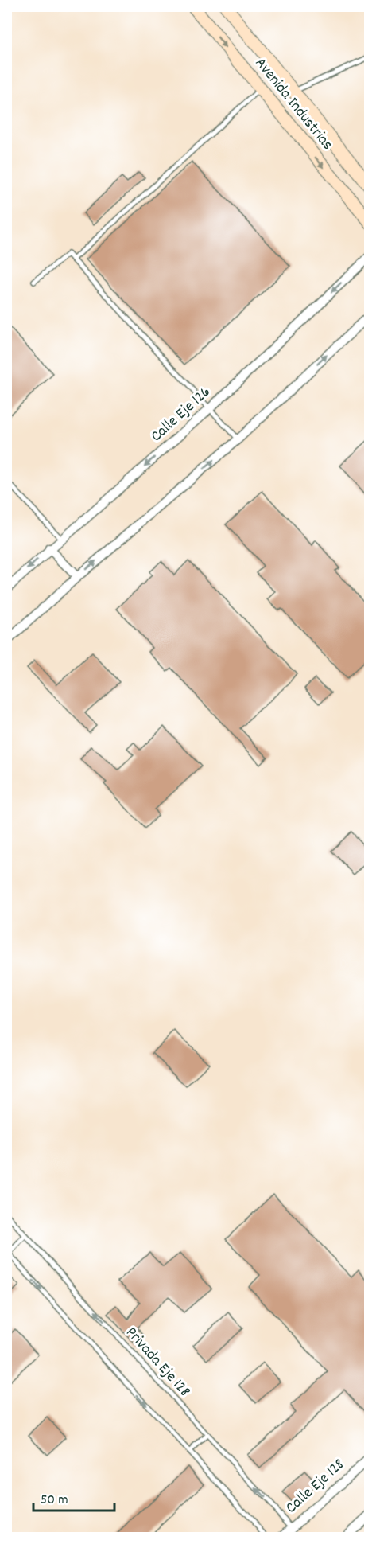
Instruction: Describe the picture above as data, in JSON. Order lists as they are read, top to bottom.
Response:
{
  "streets": {
    "main road": ["Avenida Industrias"],
    "street": ["Calle Eje 126", "Calle Eje 128"],
    "lane": ["Privada Eje 128"]
  },
  "crossings": [
    ["Privada Eje 128", "Calle Eje 128"]
  ],
  "scale_bar": "50 m"
}
